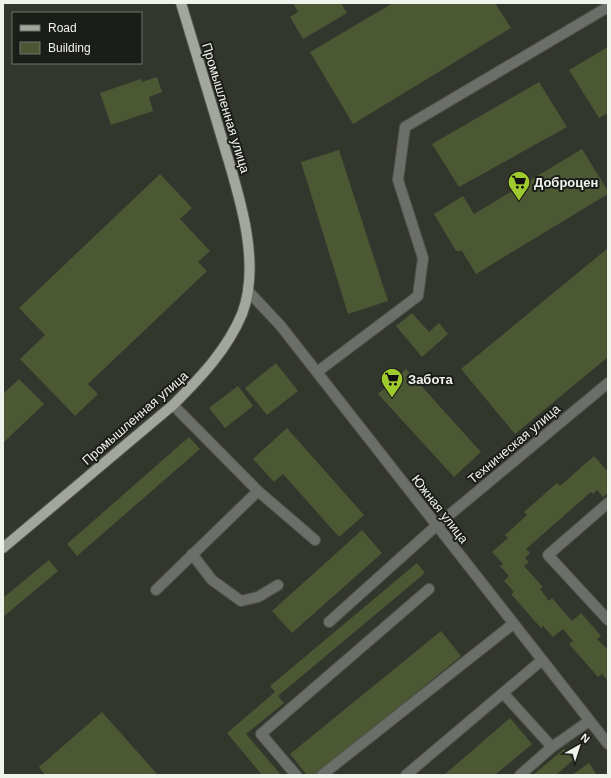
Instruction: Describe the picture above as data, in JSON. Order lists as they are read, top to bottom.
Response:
{
  "streets": {
    "main road": ["Промышленная улица"],
    "street": ["Техническая улица", "Южная улица"]
  },
  "crossings": [
    ["Промышленная улица", "Южная улица"],
    ["Техническая улица", "Южная улица"]
  ],
  "places": {
    "supermarket": ["Доброцен", "Забота"]
  },
  "legend": ["Road", "Building"],
  "north": "top right"
}
